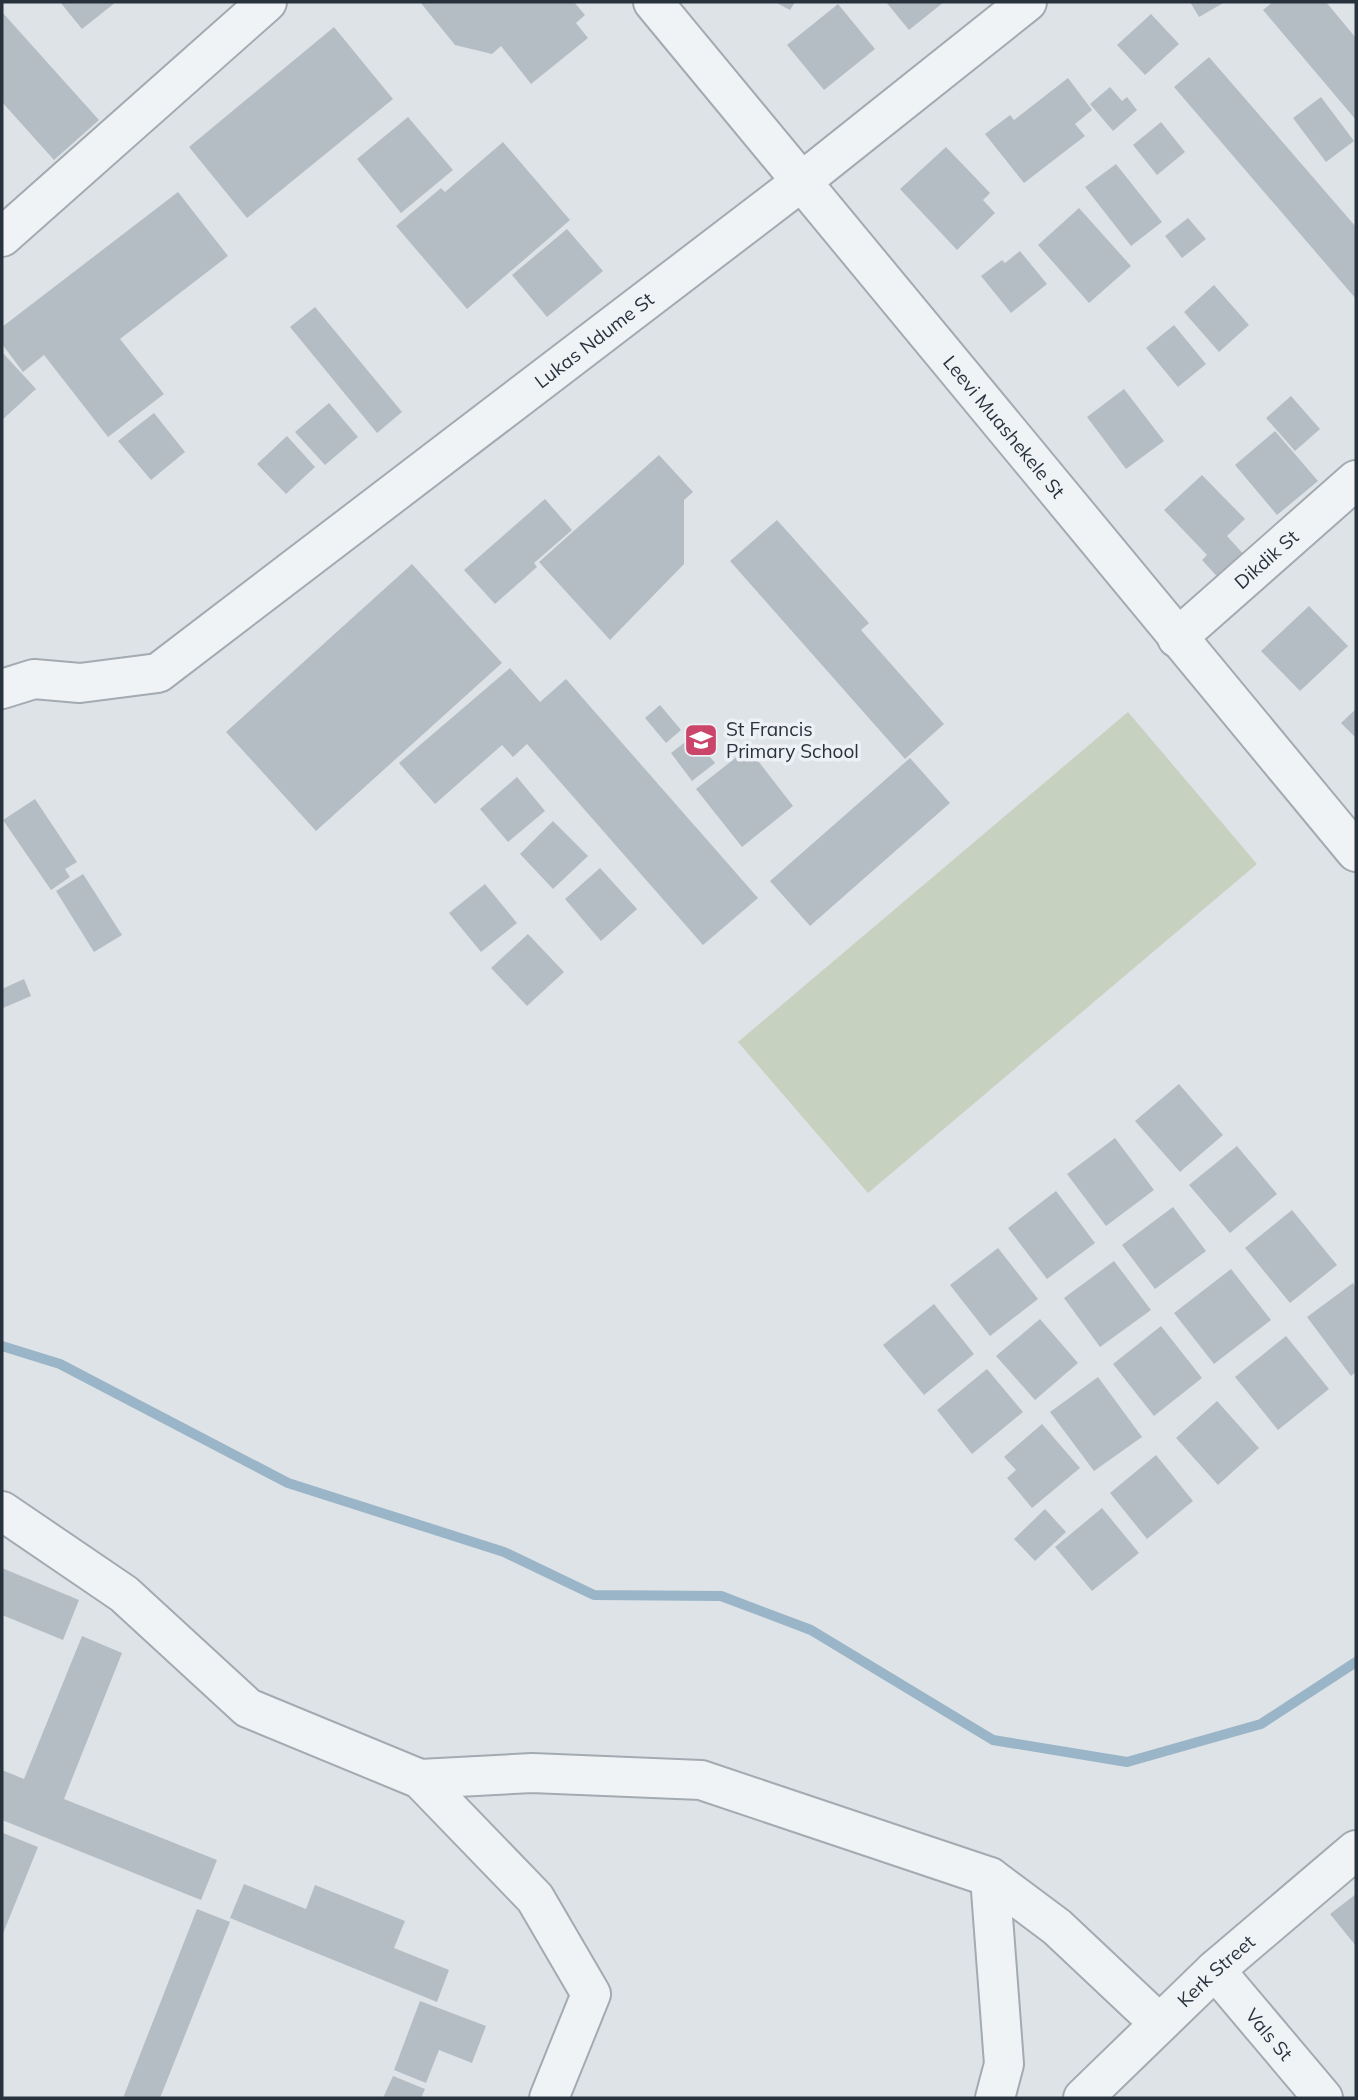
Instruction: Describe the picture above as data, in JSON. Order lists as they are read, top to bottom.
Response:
{
  "streets": {
    "street": [
      "Lukas Ndume St",
      "Leevi Muashekele St",
      "Dikdik St",
      "Kerk Street",
      "Vals St"
    ]
  },
  "crossings": [
    ["Lukas Ndume St", "Leevi Muashekele St"],
    ["Leevi Muashekele St", "Dikdik St"],
    ["Kerk Street", "Vals St"]
  ],
  "places": {
    "school or university": ["St Francis Primary School"]
  }
}
